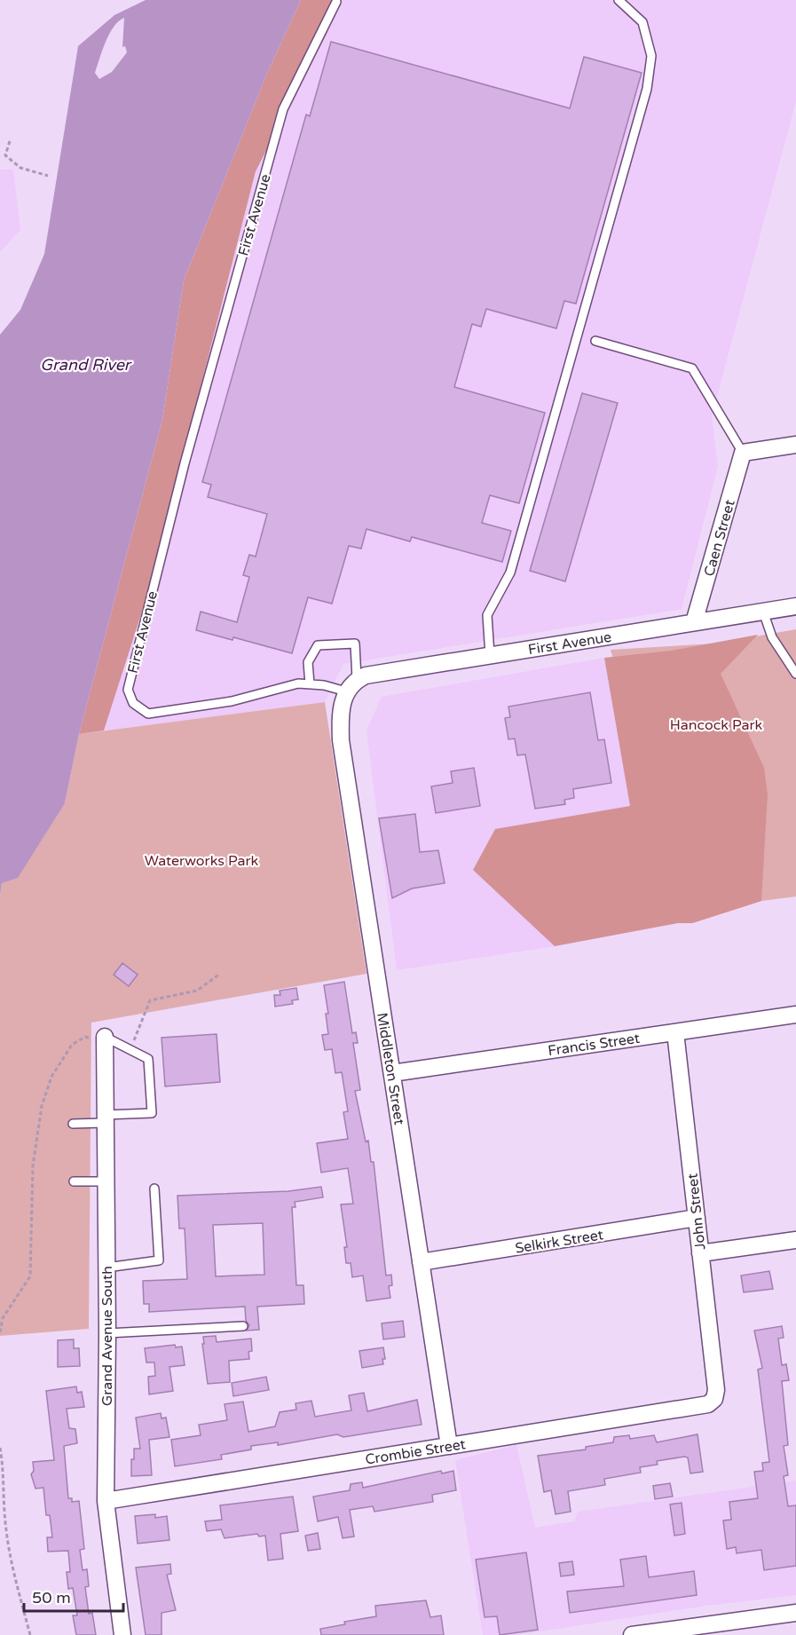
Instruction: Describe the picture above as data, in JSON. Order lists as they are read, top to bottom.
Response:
{
  "streets": {
    "street": [
      "First Avenue",
      "Caen Street",
      "Francis Street",
      "Middleton Street",
      "John Street",
      "Selkirk Street",
      "Grand Avenue South",
      "Crombie Street"
    ]
  },
  "crossings": [
    ["First Avenue", "Caen Street"],
    ["First Avenue", "Middleton Street"],
    ["Francis Street", "Middleton Street"],
    ["Francis Street", "John Street"],
    ["Middleton Street", "Selkirk Street"],
    ["Middleton Street", "Crombie Street"],
    ["John Street", "Selkirk Street"],
    ["John Street", "Crombie Street"],
    ["Grand Avenue South", "Crombie Street"]
  ],
  "water": ["Grand River"],
  "parks": ["Hancock Park", "Waterworks Park"],
  "scale_bar": "50 m"
}
